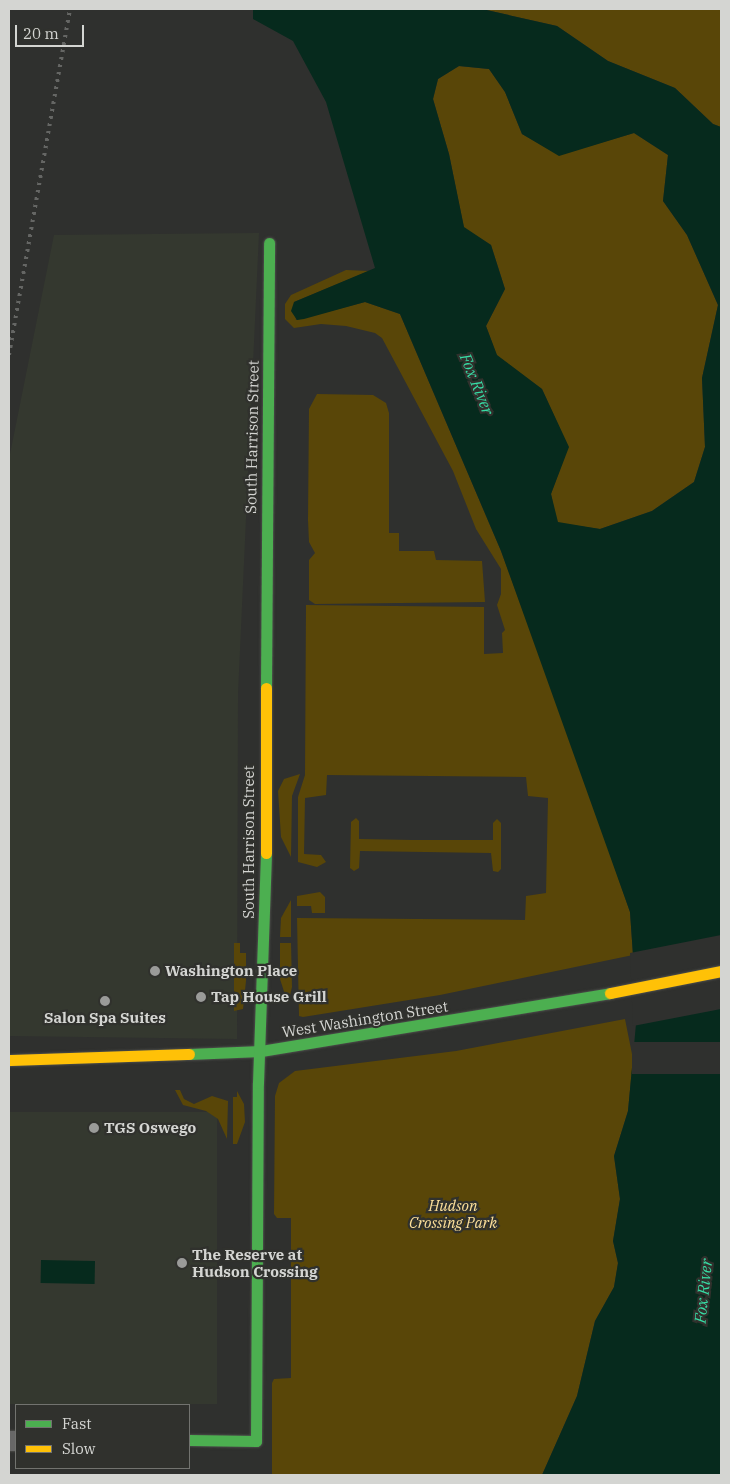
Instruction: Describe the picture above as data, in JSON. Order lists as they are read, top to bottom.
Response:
{
  "streets": {
    "street": ["South Harrison Street", "West Washington Street"]
  },
  "crossings": [
    ["South Harrison Street", "West Washington Street"]
  ],
  "water": ["Fox River"],
  "parks": ["Hudson Crossing Park"],
  "places": [
    "Washington Place",
    "Tap House Grill",
    "Salon Spa Suites",
    "TGS Oswego",
    "The Reserve at Hudson Crossing"
  ],
  "legend": ["Fast", "Slow"],
  "scale_bar": "20 m"
}
